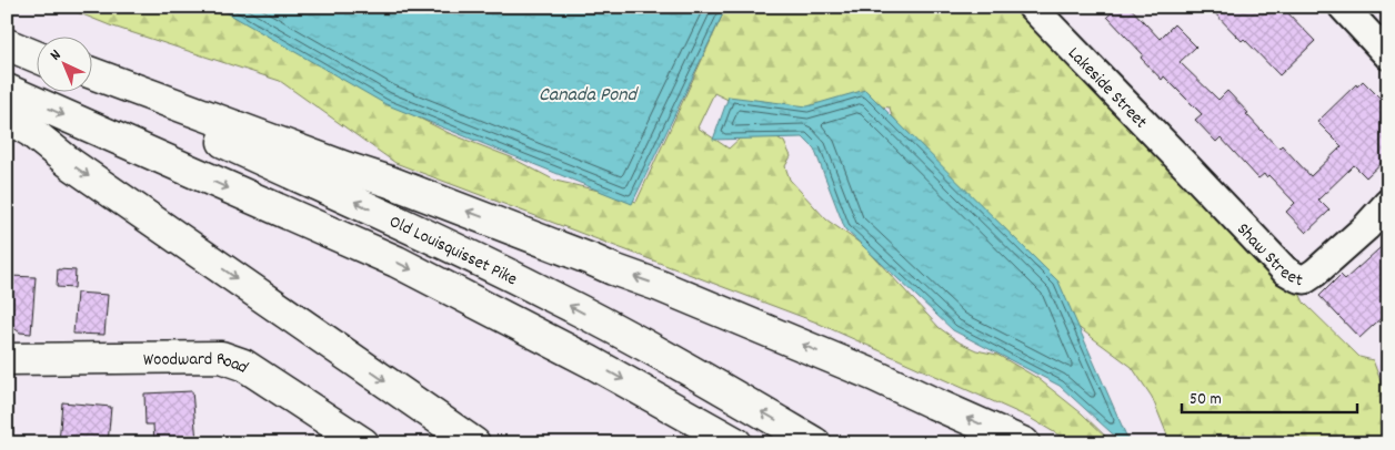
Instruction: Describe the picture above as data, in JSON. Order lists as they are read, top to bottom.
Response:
{
  "streets": {
    "main road": ["Old Louisquisset Pike", "Woodward Road"],
    "street": ["Lakeside Street", "Shaw Street"]
  },
  "crossings": [
    ["Lakeside Street", "Shaw Street"]
  ],
  "water": ["Canada Pond"],
  "scale_bar": "50 m",
  "north": "top left"
}
